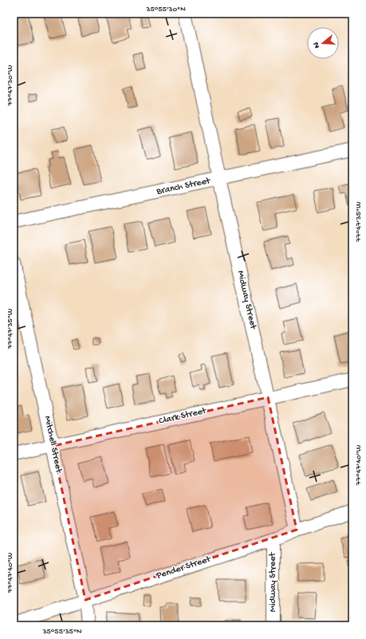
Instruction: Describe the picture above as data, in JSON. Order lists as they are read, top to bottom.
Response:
{
  "streets": {
    "street": [
      "Branch Street",
      "Midway Street",
      "Clark Street",
      "Mitchell Street",
      "Pender Street"
    ]
  },
  "crossings": [
    ["Branch Street", "Midway Street"],
    ["Midway Street", "Clark Street"],
    ["Midway Street", "Pender Street"],
    ["Clark Street", "Mitchell Street"],
    ["Mitchell Street", "Pender Street"]
  ],
  "north": "left",
  "coordinates": [
    "35°55'30\"N",
    "77°47'30\"W",
    "77°47'35\"W",
    "77°47'40\"W",
    "35°55'35\"N"
  ]
}
